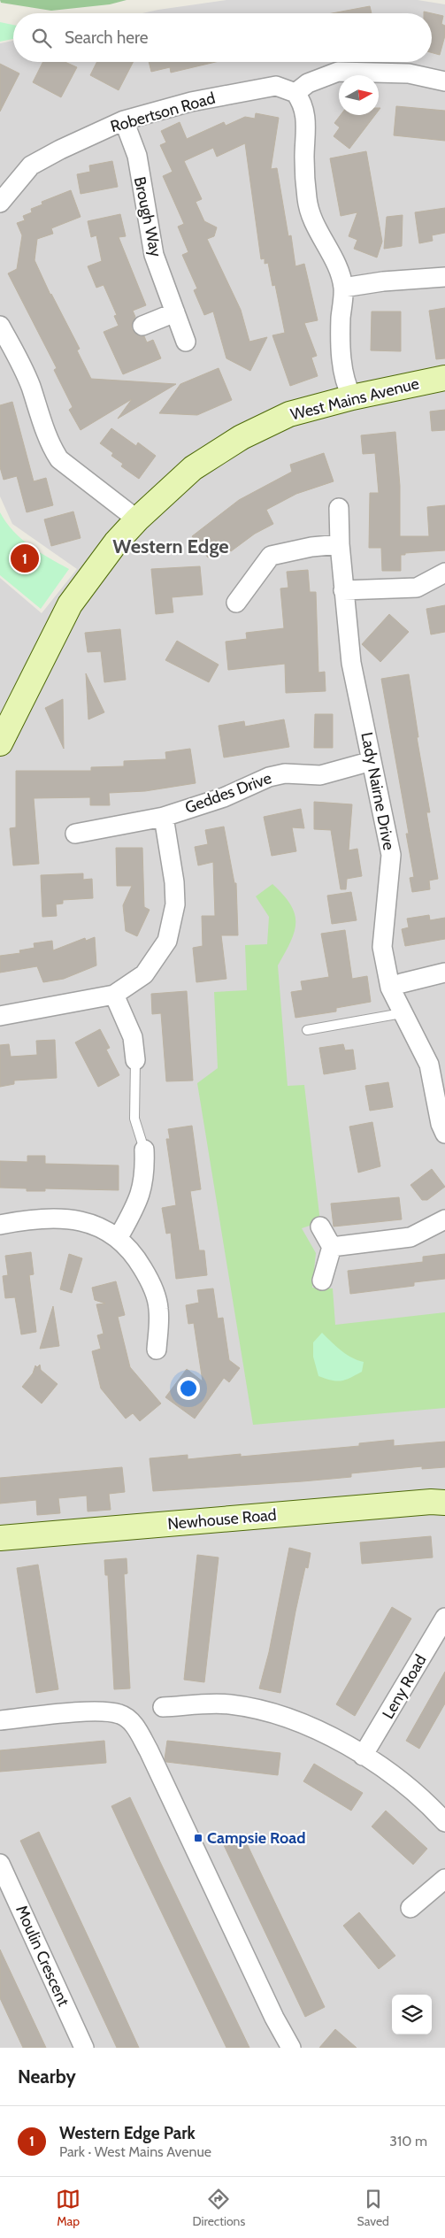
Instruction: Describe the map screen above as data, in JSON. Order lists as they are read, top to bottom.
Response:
{
  "streets": {
    "street": [
      "Robertson Road",
      "Brough Way",
      "West Mains Avenue",
      "Lady Nairne Drive",
      "Geddes Drive",
      "Newhouse Road",
      "Leny Road",
      "Moulin Crescent"
    ]
  },
  "crossings": [
    ["Robertson Road", "Brough Way"],
    ["Lady Nairne Drive", "Geddes Drive"]
  ],
  "districts": ["Western Edge"],
  "places": {
    "transit": ["Campsie Road"]
  },
  "north": "right",
  "page": {
    "search": "Search here",
    "pins": "1",
    "heading": "Nearby",
    "list": [
      {
        "mark": "1",
        "name": "Western Edge Park",
        "note": "Park · West Mains Avenue",
        "value": "310 m"
      }
    ],
    "nav": ["Map", "Directions", "Saved"]
  }
}
